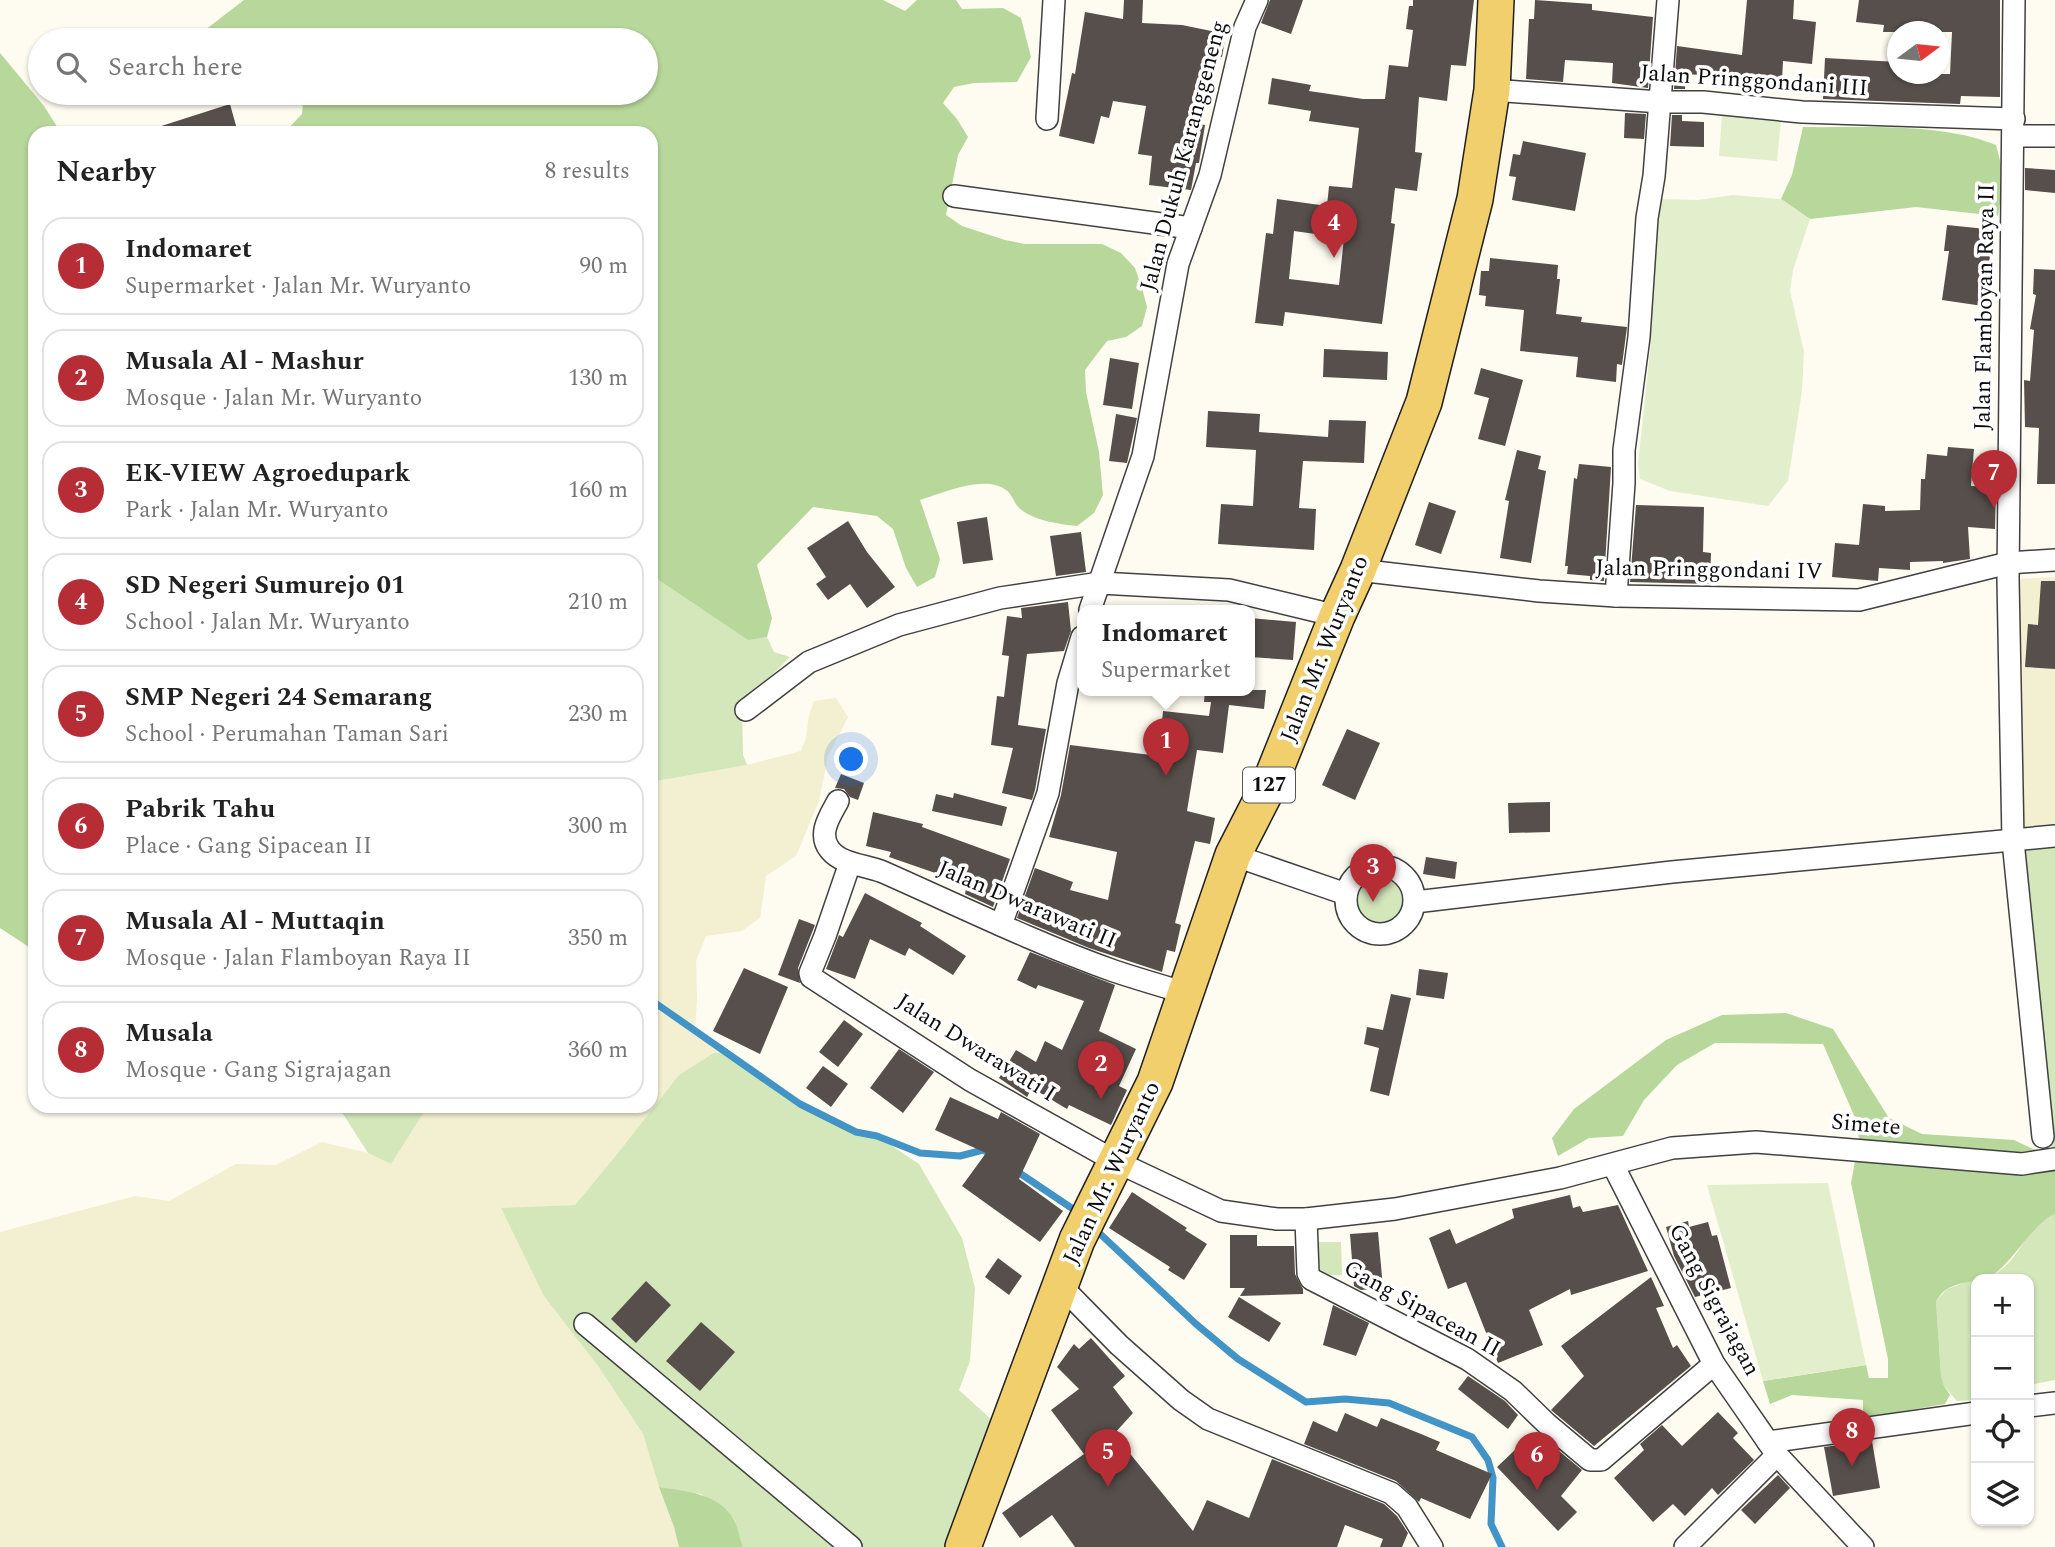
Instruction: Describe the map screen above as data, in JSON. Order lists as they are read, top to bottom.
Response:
{
  "streets": {
    "main road": ["Jalan Mr. Wuryanto", "127"],
    "street": [
      "Jalan Pringgondani III",
      "Jalan Dukuh Karanggeneng",
      "Jalan Flamboyan Raya II",
      "Jalan Pringgondani IV",
      "Jalan Dwarawati II",
      "Jalan Dwarawati I",
      "Simete",
      "Gang Sigrajagan",
      "Gang Sipacean II"
    ]
  },
  "crossings": [
    ["Jalan Pringgondani III", "Jalan Flamboyan Raya II"],
    ["Jalan Pringgondani III", "Jalan Mr. Wuryanto"],
    ["Jalan Flamboyan Raya II", "Jalan Pringgondani IV"],
    ["Jalan Pringgondani IV", "Jalan Mr. Wuryanto"],
    ["Jalan Mr. Wuryanto", "Jalan Dwarawati II"],
    ["Jalan Mr. Wuryanto", "Jalan Dwarawati I"],
    ["Jalan Dwarawati II", "Jalan Dwarawati I"],
    ["Jalan Dwarawati I", "Simete"],
    ["Jalan Dwarawati I", "Gang Sipacean II"],
    ["Simete", "Gang Sigrajagan"],
    ["Simete", "Gang Sipacean II"],
    ["Gang Sigrajagan", "Gang Sipacean II"]
  ],
  "north": "right",
  "page": {
    "search": "Search here",
    "heading": ["Nearby", "8 results"],
    "pins": [
      "4",
      "7",
      "1",
      "3",
      "2",
      "8",
      "5",
      "6"
    ],
    "list": [
      {
        "mark": "1",
        "name": "Indomaret",
        "note": "Supermarket · Jalan Mr. Wuryanto",
        "value": "90 m"
      },
      {
        "mark": "2",
        "name": "Musala Al - Mashur",
        "note": "Mosque · Jalan Mr. Wuryanto",
        "value": "130 m"
      },
      {
        "mark": "3",
        "name": "EK-VIEW Agroedupark",
        "note": "Park · Jalan Mr. Wuryanto",
        "value": "160 m"
      },
      {
        "mark": "4",
        "name": "SD Negeri Sumurejo 01",
        "note": "School · Jalan Mr. Wuryanto",
        "value": "210 m"
      },
      {
        "mark": "5",
        "name": "SMP Negeri 24 Semarang",
        "note": "School · Perumahan Taman Sari",
        "value": "230 m"
      },
      {
        "mark": "6",
        "name": "Pabrik Tahu",
        "note": "Place · Gang Sipacean II",
        "value": "300 m"
      },
      {
        "mark": "7",
        "name": "Musala Al - Muttaqin",
        "note": "Mosque · Jalan Flamboyan Raya II",
        "value": "350 m"
      },
      {
        "mark": "8",
        "name": "Musala",
        "note": "Mosque · Gang Sigrajagan",
        "value": "360 m"
      }
    ],
    "popup": ["Indomaret", "Supermarket"],
    "map_buttons": ["+", "−"]
  }
}
